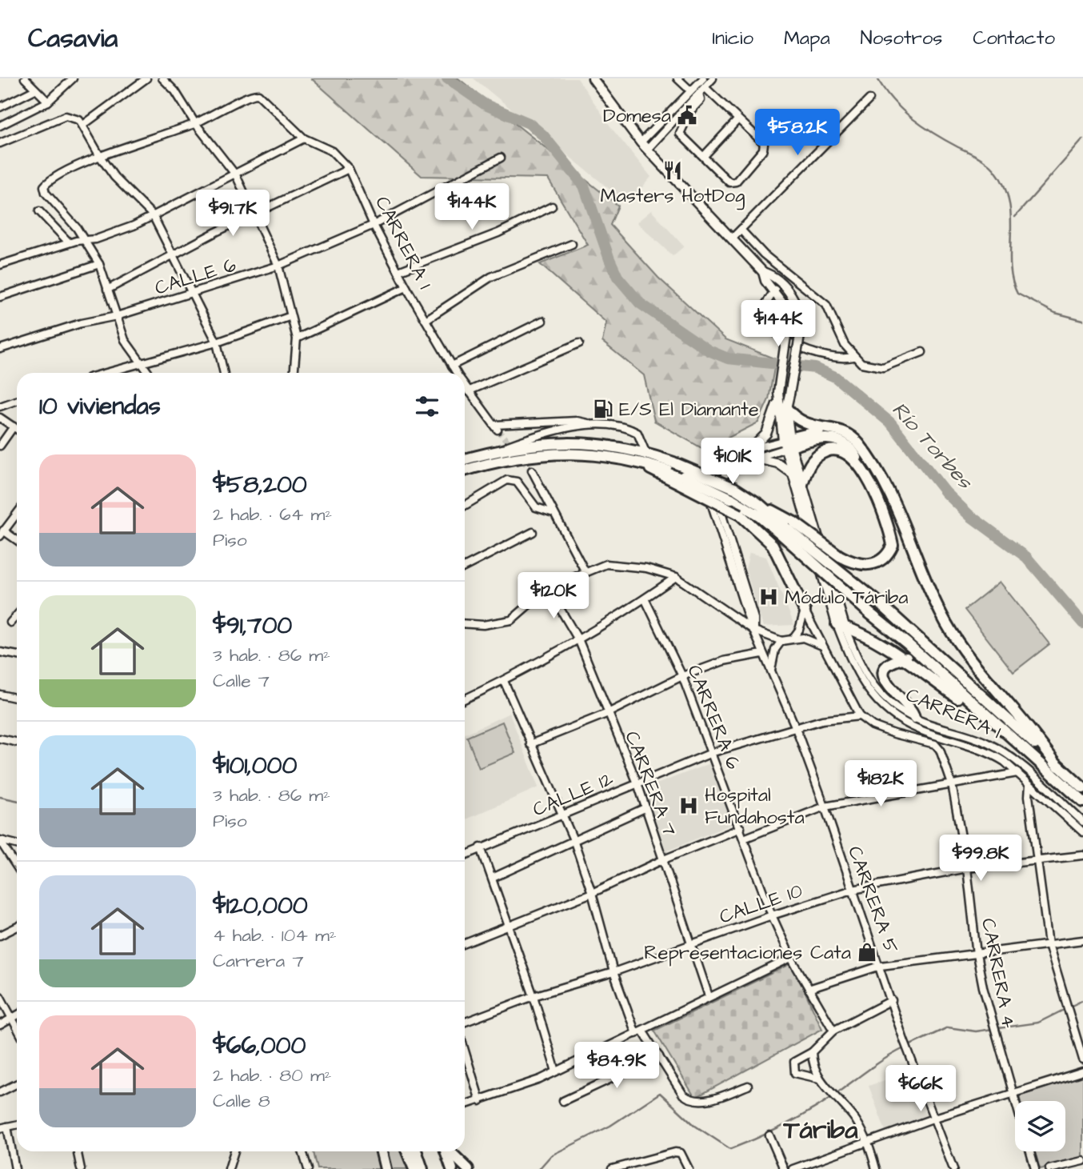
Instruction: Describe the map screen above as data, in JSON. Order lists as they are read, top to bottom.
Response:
{
  "streets": {
    "main road": ["CARRERA 1"],
    "street": [
      "CALLE 6",
      "CARRERA 6",
      "CARRERA 7",
      "CALLE 12",
      "CARRERA 5",
      "CALLE 10",
      "CARRERA 4"
    ]
  },
  "crossings": [
    ["CARRERA 1", "CALLE 6"],
    ["CARRERA 6", "CALLE 12"],
    ["CARRERA 6", "CALLE 10"],
    ["CARRERA 7", "CALLE 12"],
    ["CARRERA 7", "CALLE 10"],
    ["CALLE 12", "CARRERA 5"],
    ["CALLE 12", "CARRERA 4"],
    ["CARRERA 5", "CALLE 10"],
    ["CALLE 10", "CARRERA 4"]
  ],
  "districts": ["Táriba"],
  "water": ["Río Torbes"],
  "places": {
    "public building": ["Domesa"],
    "restaurant": ["Masters HotDog"],
    "fuel station": ["E/S El Diamante"],
    "hospital": ["Módulo Táriba", "Hospital Fundahosta"],
    "shop": ["Representaciones Cata"]
  },
  "page": {
    "header": "Casavia",
    "nav": [
      "Inicio",
      "Mapa",
      "Nosotros",
      "Contacto"
    ],
    "price": [
      "$58.2K",
      "$144K",
      "$91.7K",
      "$144K",
      "$101K",
      "$120K",
      "$182K",
      "$99.8K",
      "$84.9K",
      "$66K"
    ],
    "heading": "10 viviendas",
    "list": [
      {
        "name": "$58,200",
        "note": "2 hab. · 64 m² · Piso"
      },
      {
        "name": "$91,700",
        "note": "3 hab. · 86 m² · Calle 7"
      },
      {
        "name": "$101,000",
        "note": "3 hab. · 86 m² · Piso"
      },
      {
        "name": "$120,000",
        "note": "4 hab. · 104 m² · Carrera 7"
      },
      {
        "name": "$66,000",
        "note": "2 hab. · 80 m² · Calle 8"
      }
    ]
  }
}
